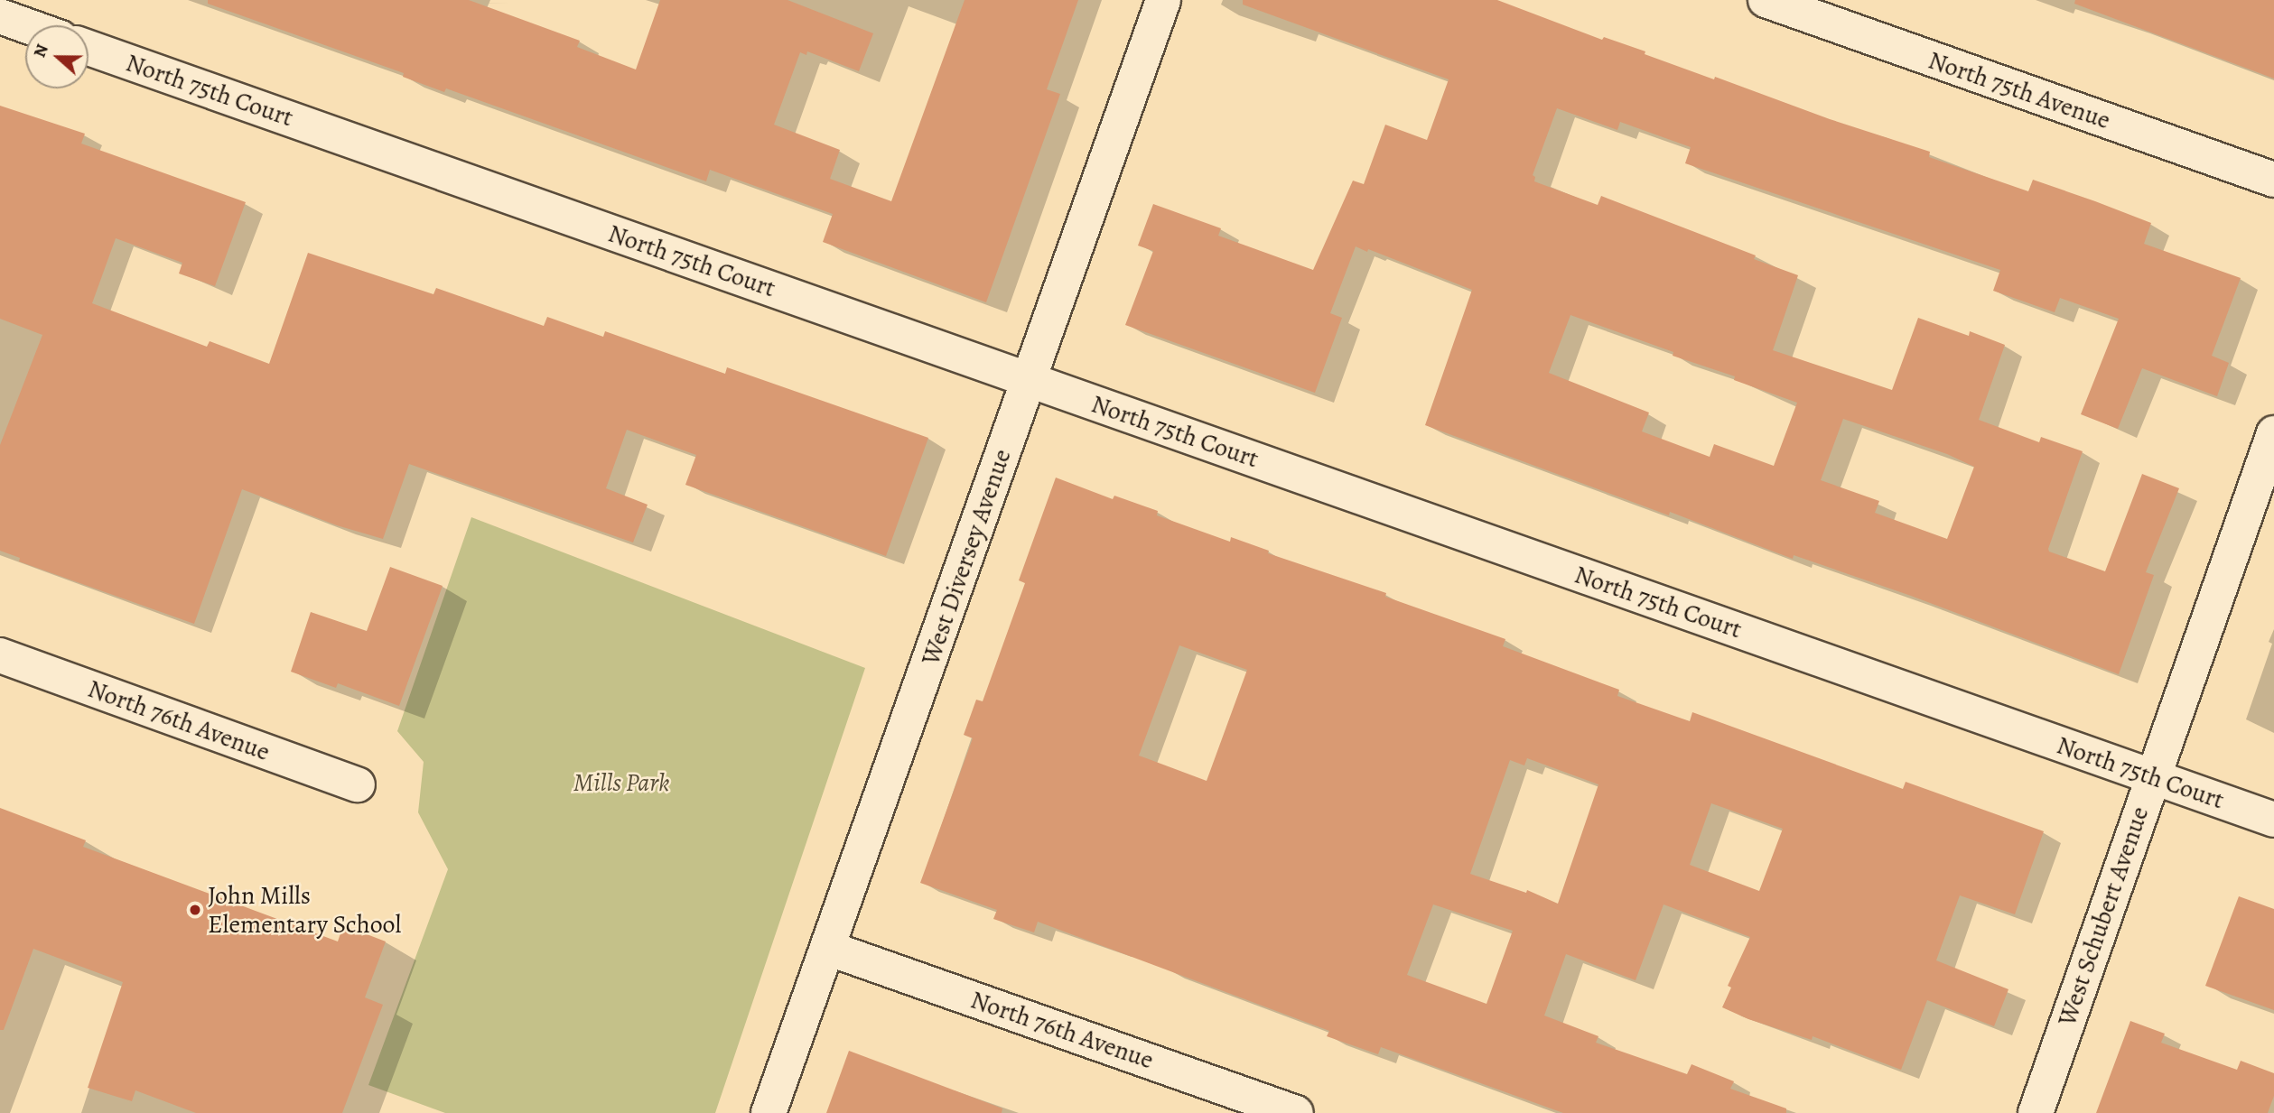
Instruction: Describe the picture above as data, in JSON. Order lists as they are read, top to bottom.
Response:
{
  "streets": {
    "street": [
      "North 75th Court",
      "North 75th Avenue",
      "West Diversey Avenue",
      "North 76th Avenue",
      "West Schubert Avenue"
    ]
  },
  "crossings": [
    ["North 75th Court", "West Diversey Avenue"],
    ["North 75th Court", "West Schubert Avenue"],
    ["West Diversey Avenue", "North 76th Avenue"]
  ],
  "parks": ["Mills Park"],
  "places": ["John Mills Elementary School"],
  "north": "left"
}
